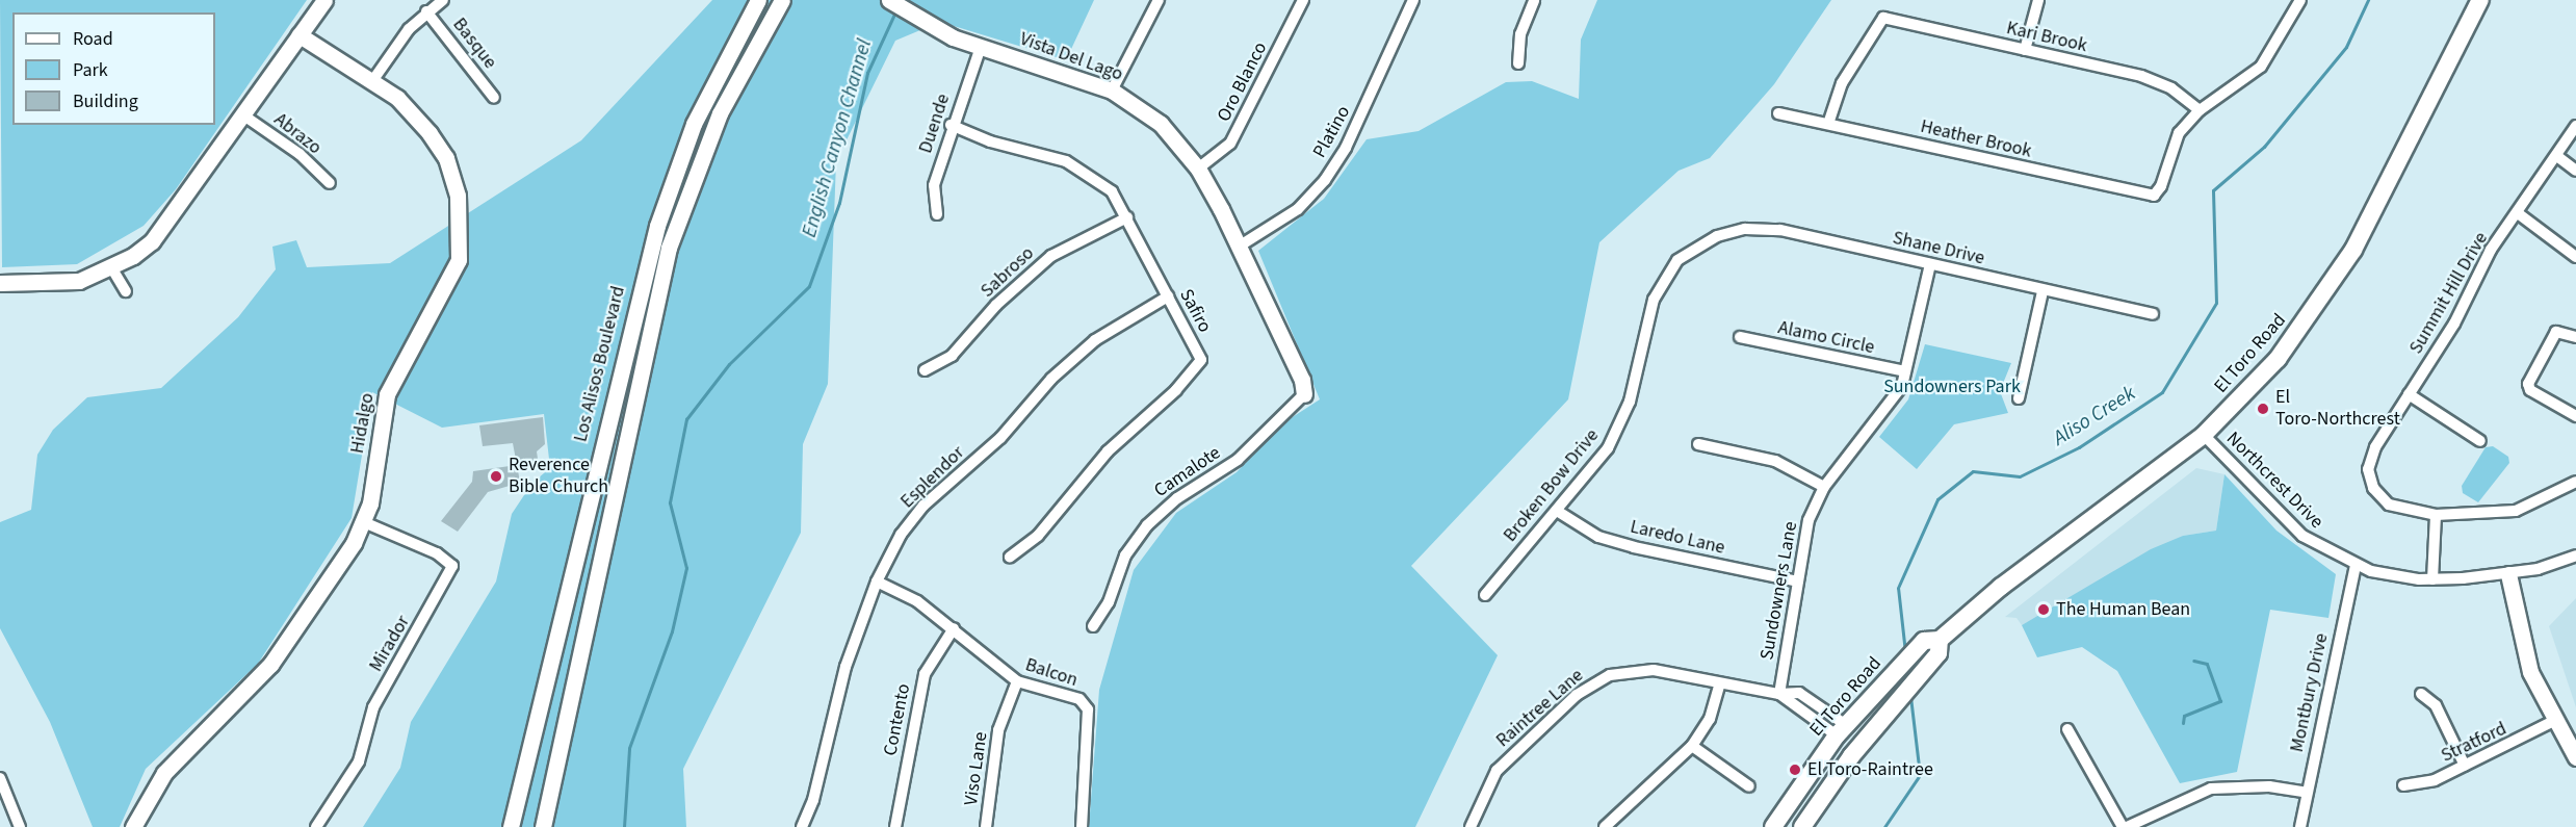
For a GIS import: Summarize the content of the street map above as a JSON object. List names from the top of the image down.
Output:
{
  "streets": {
    "main road": ["El Toro Road"],
    "street": [
      "Kari Brook",
      "Basque",
      "Vista Del Lago",
      "Oro Blanco",
      "Duende",
      "Platino",
      "Abrazo",
      "Heather Brook",
      "Shane Drive",
      "Sabroso",
      "Summit Hill Drive",
      "Safiro",
      "Alamo Circle",
      "Los Alisos Boulevard",
      "Hidalgo",
      "Camalote",
      "Esplendor",
      "Northcrest Drive",
      "Broken Bow Drive",
      "Laredo Lane",
      "Sundowners Lane",
      "Mirador",
      "Balcon",
      "Montbury Drive",
      "Raintree Lane",
      "Contento",
      "Stratford",
      "Viso Lane"
    ]
  },
  "crossings": [
    ["Kari Brook", "Heather Brook"],
    ["Vista Del Lago", "Oro Blanco"],
    ["Vista Del Lago", "Duende"],
    ["Vista Del Lago", "Platino"],
    ["Vista Del Lago", "Camalote"],
    ["Duende", "Safiro"],
    ["Shane Drive", "Broken Bow Drive"],
    ["Shane Drive", "Sundowners Lane"],
    ["Sabroso", "Safiro"],
    ["Safiro", "Esplendor"],
    ["Alamo Circle", "Sundowners Lane"],
    ["El Toro Road", "Northcrest Drive"],
    ["El Toro Road", "Raintree Lane"],
    ["Hidalgo", "Mirador"],
    ["Esplendor", "Balcon"],
    ["Northcrest Drive", "Montbury Drive"],
    ["Broken Bow Drive", "Laredo Lane"],
    ["Laredo Lane", "Sundowners Lane"],
    ["Sundowners Lane", "Raintree Lane"],
    ["Balcon", "Contento"],
    ["Balcon", "Viso Lane"]
  ],
  "water": ["English Canyon Channel", "Aliso Creek"],
  "parks": ["Sundowners Park"],
  "places": [
    "El Toro-Northcrest",
    "Reverence Bible Church",
    "The Human Bean",
    "El Toro-Raintree"
  ],
  "legend": ["Road", "Park", "Building"]
}
